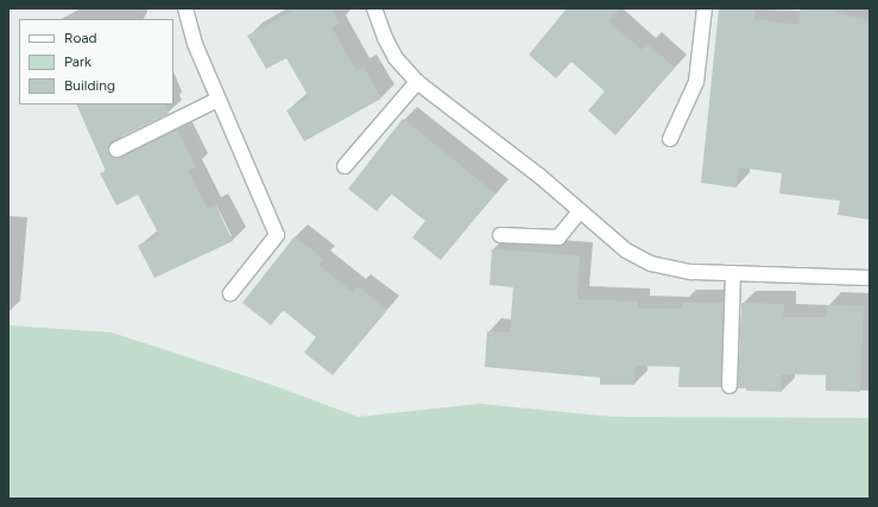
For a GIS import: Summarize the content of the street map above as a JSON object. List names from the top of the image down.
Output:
{
  "legend": ["Road", "Park", "Building"]
}
